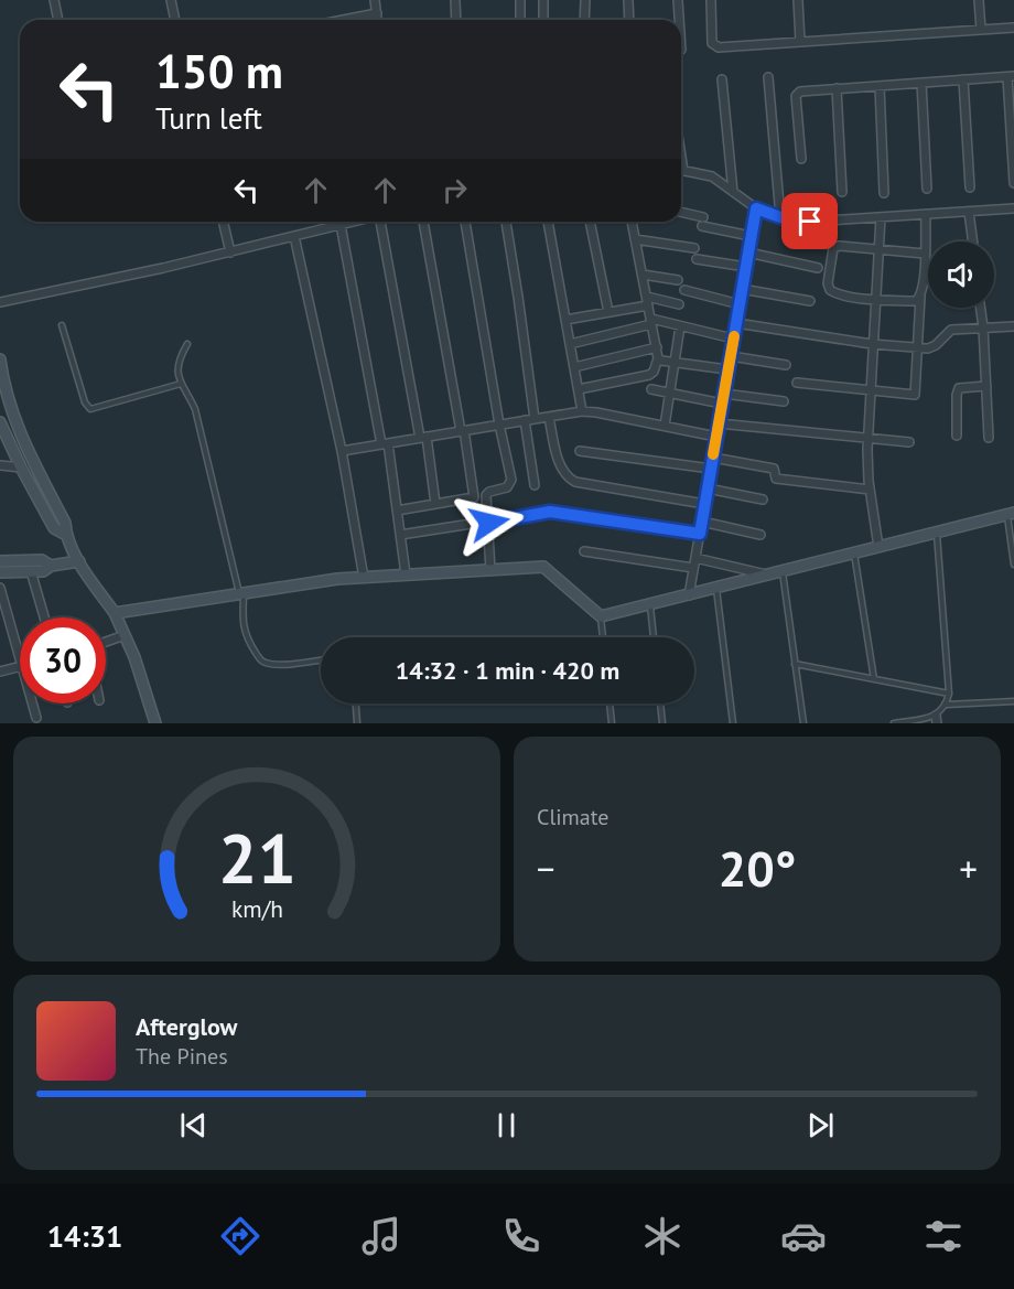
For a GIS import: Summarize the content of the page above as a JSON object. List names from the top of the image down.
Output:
{
  "page": {
    "turn": ["150 m", "Turn left"],
    "limit": "30",
    "trip": "14:32 · 1 min · 420 m",
    "tile": "Climate",
    "heat": ["−", "20°", "+"],
    "song": ["Afterglow", "The Pines"],
    "tabs": "14:31",
    "gauge": ["21", "km/h"]
  }
}
